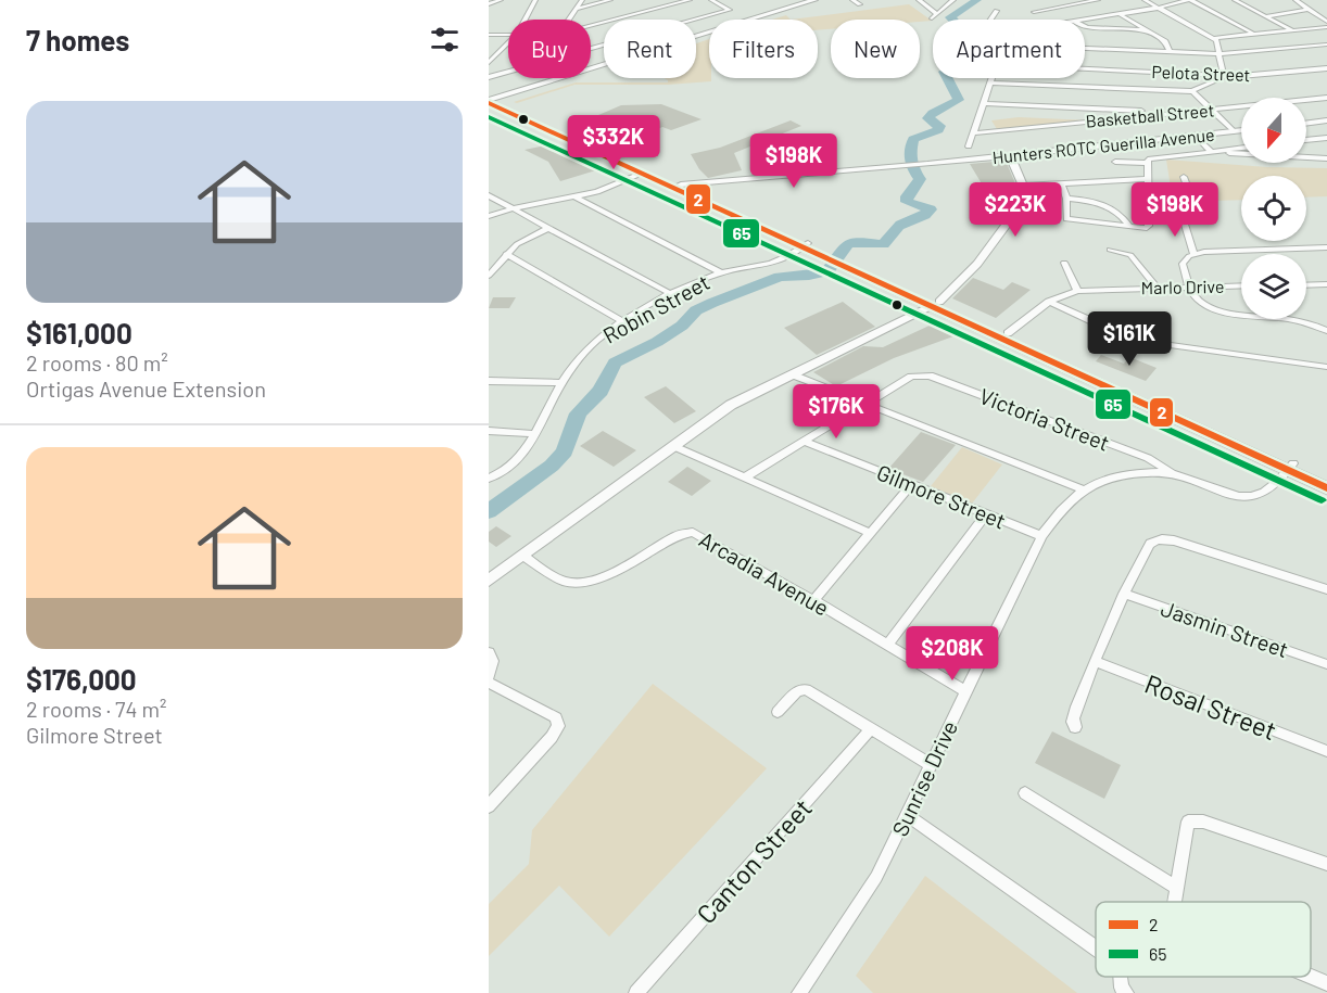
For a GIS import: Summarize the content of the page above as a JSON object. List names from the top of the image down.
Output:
{
  "streets": {
    "street": [
      "Pelota Street",
      "Basketball Street",
      "Hunters ROTC Guerilla Avenue",
      "Marlo Drive",
      "Robin Street",
      "Victoria Street",
      "Gilmore Street",
      "Arcadia Avenue",
      "Jasmin Street",
      "Rosal Street",
      "Sunrise Drive",
      "Canton Street"
    ]
  },
  "crossings": [
    ["Victoria Street", "Sunrise Drive"],
    ["Gilmore Street", "Sunrise Drive"],
    ["Arcadia Avenue", "Sunrise Drive"]
  ],
  "lines": ["transit line 2", "transit line 65"],
  "legend": ["2", "65"],
  "north": "bottom",
  "page": {
    "heading": "7 homes",
    "chip": [
      "Buy",
      "Rent",
      "Filters",
      "New",
      "Apartment"
    ],
    "list": [
      {
        "name": "$161,000",
        "note": "2 rooms · 80 m² · Ortigas Avenue Extension"
      },
      {
        "name": "$176,000",
        "note": "2 rooms · 74 m² · Gilmore Street"
      }
    ],
    "price": [
      "$332K",
      "$198K",
      "$223K",
      "$198K",
      "$161K",
      "$176K",
      "$208K"
    ]
  }
}
